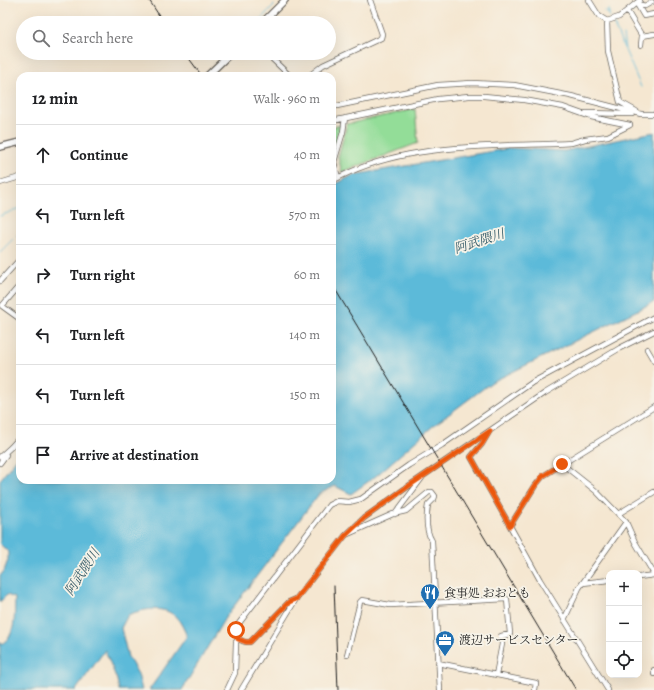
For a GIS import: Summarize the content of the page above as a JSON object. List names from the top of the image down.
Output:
{
  "water": ["阿武隈川"],
  "places": {
    "restaurant": ["食事処 おおとも"],
    "office": ["渡辺サービスセンター"]
  },
  "page": {
    "search": "Search here",
    "heading": ["12 min", "Walk · 960 m"],
    "list": [
      ["Continue", "40 m"],
      ["Turn left", "570 m"],
      ["Turn right", "60 m"],
      ["Turn left", "140 m"],
      ["Turn left", "150 m"],
      "Arrive at destination"
    ],
    "map_buttons": ["+", "−"]
  }
}
